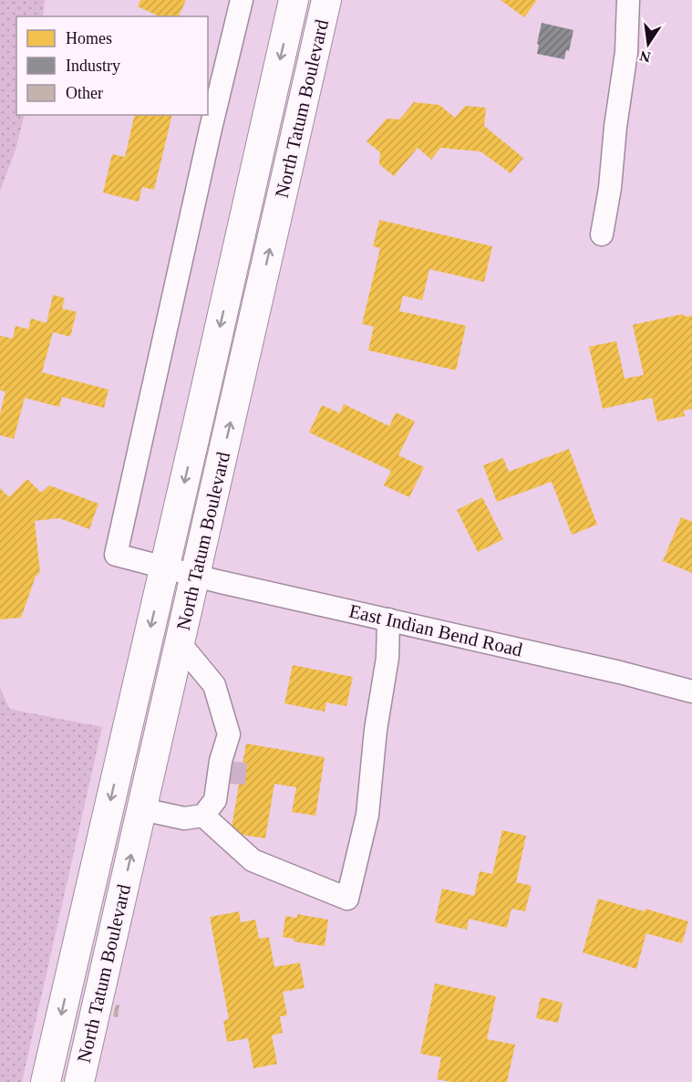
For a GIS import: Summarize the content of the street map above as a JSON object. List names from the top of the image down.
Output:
{
  "streets": {
    "main road": ["North Tatum Boulevard"],
    "street": ["East Indian Bend Road"]
  },
  "crossings": [
    ["North Tatum Boulevard", "East Indian Bend Road"]
  ],
  "legend": ["Homes", "Industry", "Other"],
  "north": "bottom"
}
